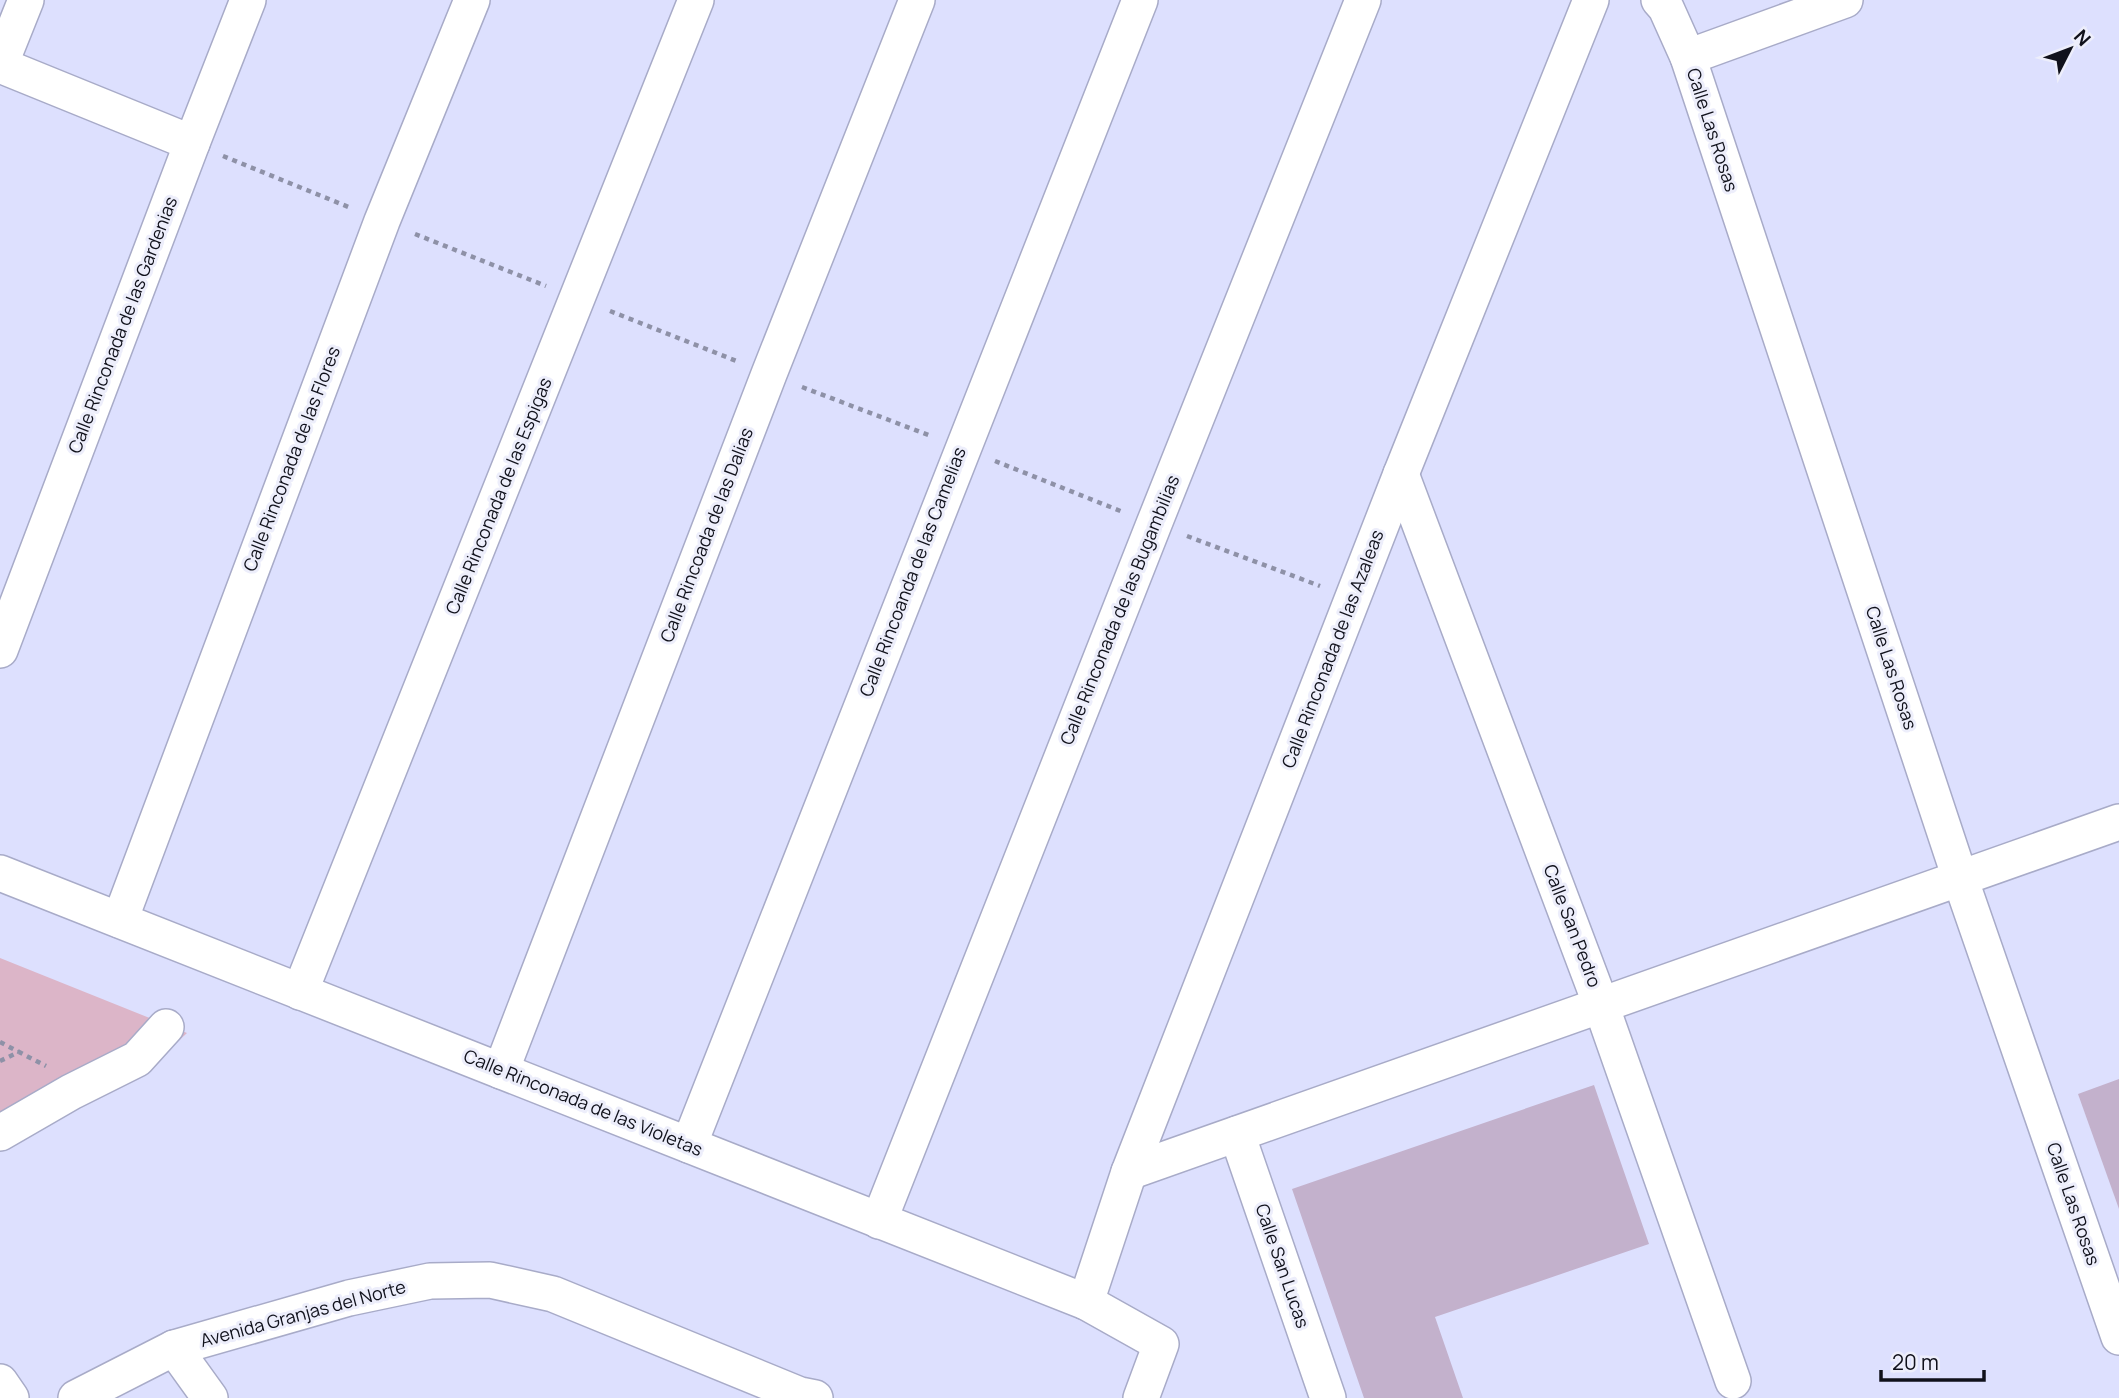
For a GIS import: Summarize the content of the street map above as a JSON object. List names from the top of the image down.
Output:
{
  "streets": {
    "street": [
      "Calle Las Rosas",
      "Calle Rinconada de las Gardenias",
      "Calle Rinconada de las Flores",
      "Calle Rinconada de las Espigas",
      "Calle Rincoada de las Dalias",
      "Calle Rincoanda de las Camelias",
      "Calle Rinconada de las Bugambilias",
      "Calle Rinconada de las Azaleas",
      "Calle San Pedro",
      "Calle Rinconada de las Violetas",
      "Calle San Lucas",
      "Avenida Granjas del Norte"
    ]
  },
  "crossings": [
    ["Calle Rinconada de las Flores", "Calle Rinconada de las Violetas"],
    ["Calle Rinconada de las Espigas", "Calle Rinconada de las Violetas"],
    ["Calle Rincoada de las Dalias", "Calle Rinconada de las Violetas"],
    ["Calle Rincoanda de las Camelias", "Calle Rinconada de las Violetas"],
    ["Calle Rinconada de las Bugambilias", "Calle Rinconada de las Violetas"],
    ["Calle Rinconada de las Azaleas", "Calle San Pedro"],
    ["Calle Rinconada de las Azaleas", "Calle Rinconada de las Violetas"]
  ],
  "scale_bar": "20 m",
  "north": "top right"
}
